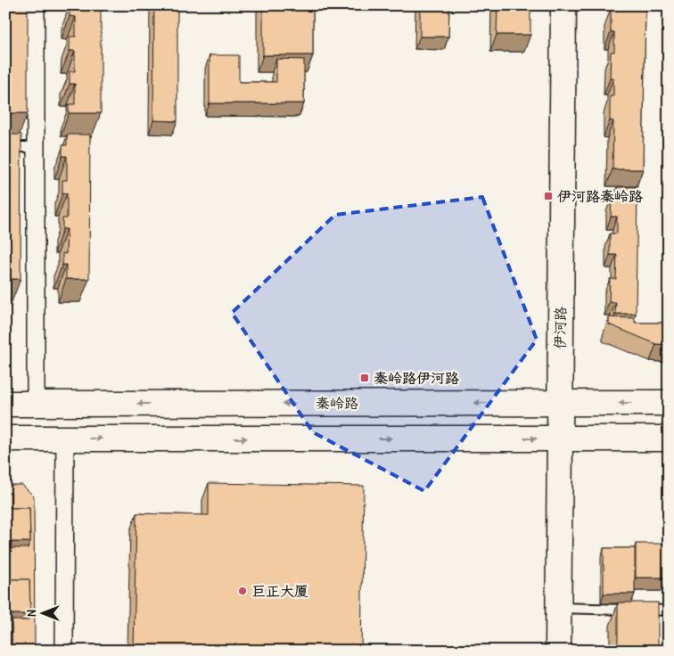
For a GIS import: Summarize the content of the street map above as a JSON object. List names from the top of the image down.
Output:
{
  "streets": {
    "main road": ["伊河路", "秦岭路"]
  },
  "crossings": [
    ["伊河路", "秦岭路"]
  ],
  "places": {
    "transit": ["伊河路秦岭路", "秦岭路伊河路"],
    "other": ["巨正大厦"]
  },
  "north": "left"
}
